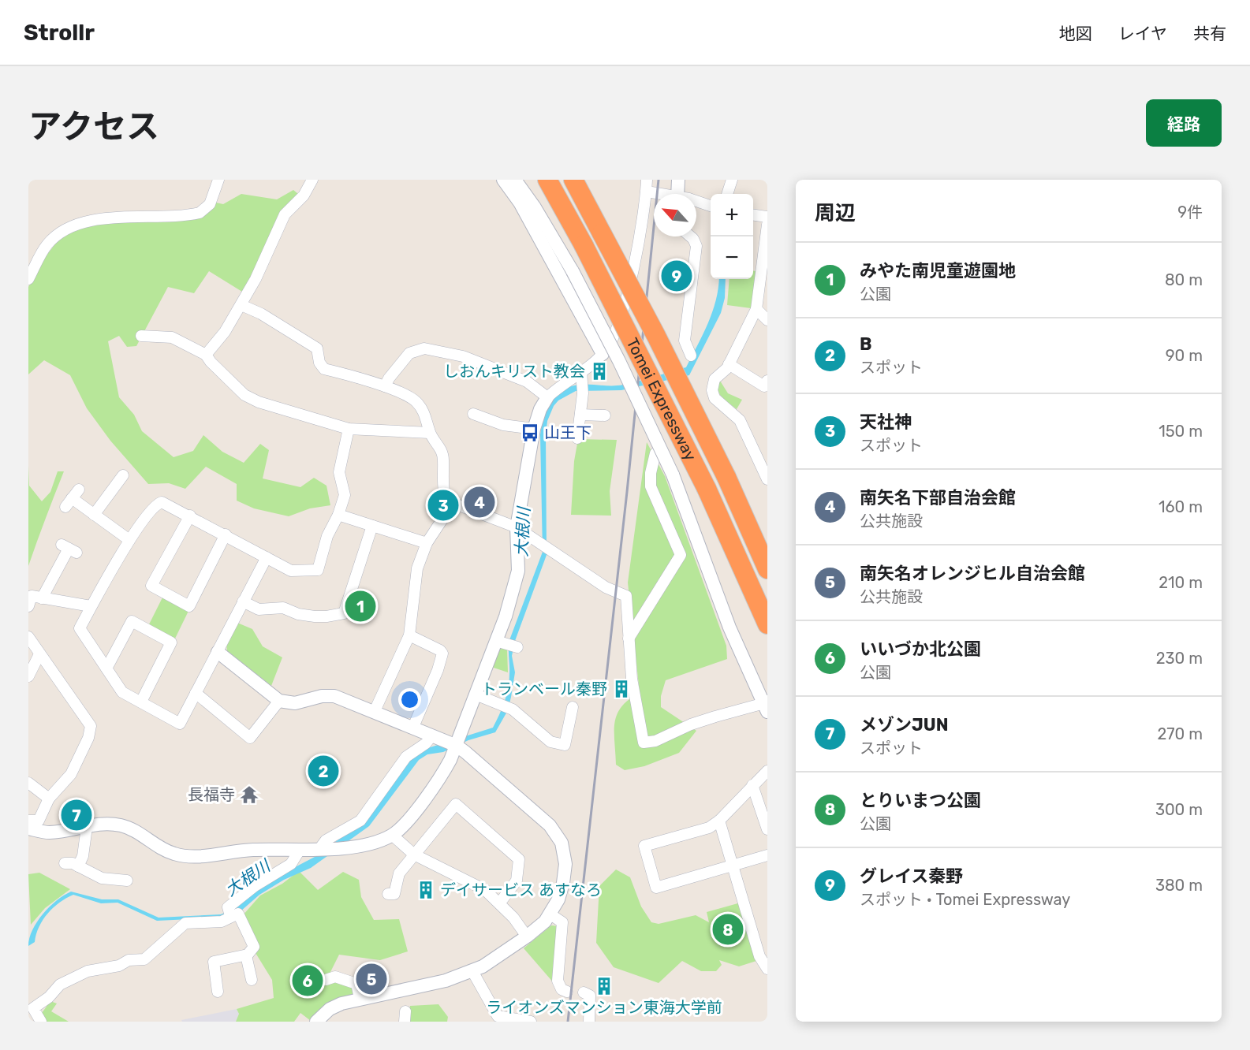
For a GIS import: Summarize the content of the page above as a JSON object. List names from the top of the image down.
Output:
{
  "streets": {
    "highway": ["Tomei Expressway"]
  },
  "water": ["大根川"],
  "places": {
    "building": [
      "しおんキリスト教会",
      "トランベール秦野",
      "デイサービス あすなろ",
      "ライオンズマンション東海大学前"
    ],
    "bus stop": ["山王下"],
    "temple": ["長福寺"]
  },
  "north": "top left",
  "page": {
    "header": "Strollr",
    "nav": ["地図", "レイヤ", "共有"],
    "title": "アクセス",
    "buttons": "経路",
    "heading": ["周辺", "9件"],
    "map_buttons": ["+", "−"],
    "list": [
      {
        "mark": "1",
        "name": "みやた南児童遊園地",
        "note": "公園",
        "value": "80 m"
      },
      {
        "mark": "2",
        "name": "B",
        "note": "スポット",
        "value": "90 m"
      },
      {
        "mark": "3",
        "name": "天社神",
        "note": "スポット",
        "value": "150 m"
      },
      {
        "mark": "4",
        "name": "南矢名下部自治会館",
        "note": "公共施設",
        "value": "160 m"
      },
      {
        "mark": "5",
        "name": "南矢名オレンジヒル自治会館",
        "note": "公共施設",
        "value": "210 m"
      },
      {
        "mark": "6",
        "name": "いいづか北公園",
        "note": "公園",
        "value": "230 m"
      },
      {
        "mark": "7",
        "name": "メゾンJUN",
        "note": "スポット",
        "value": "270 m"
      },
      {
        "mark": "8",
        "name": "とりいまつ公園",
        "note": "公園",
        "value": "300 m"
      },
      {
        "mark": "9",
        "name": "グレイス秦野",
        "note": "スポット · Tomei Expressway",
        "value": "380 m"
      }
    ],
    "pins": [
      "9",
      "4",
      "3",
      "1",
      "2",
      "7",
      "8",
      "5",
      "6"
    ]
  }
}
